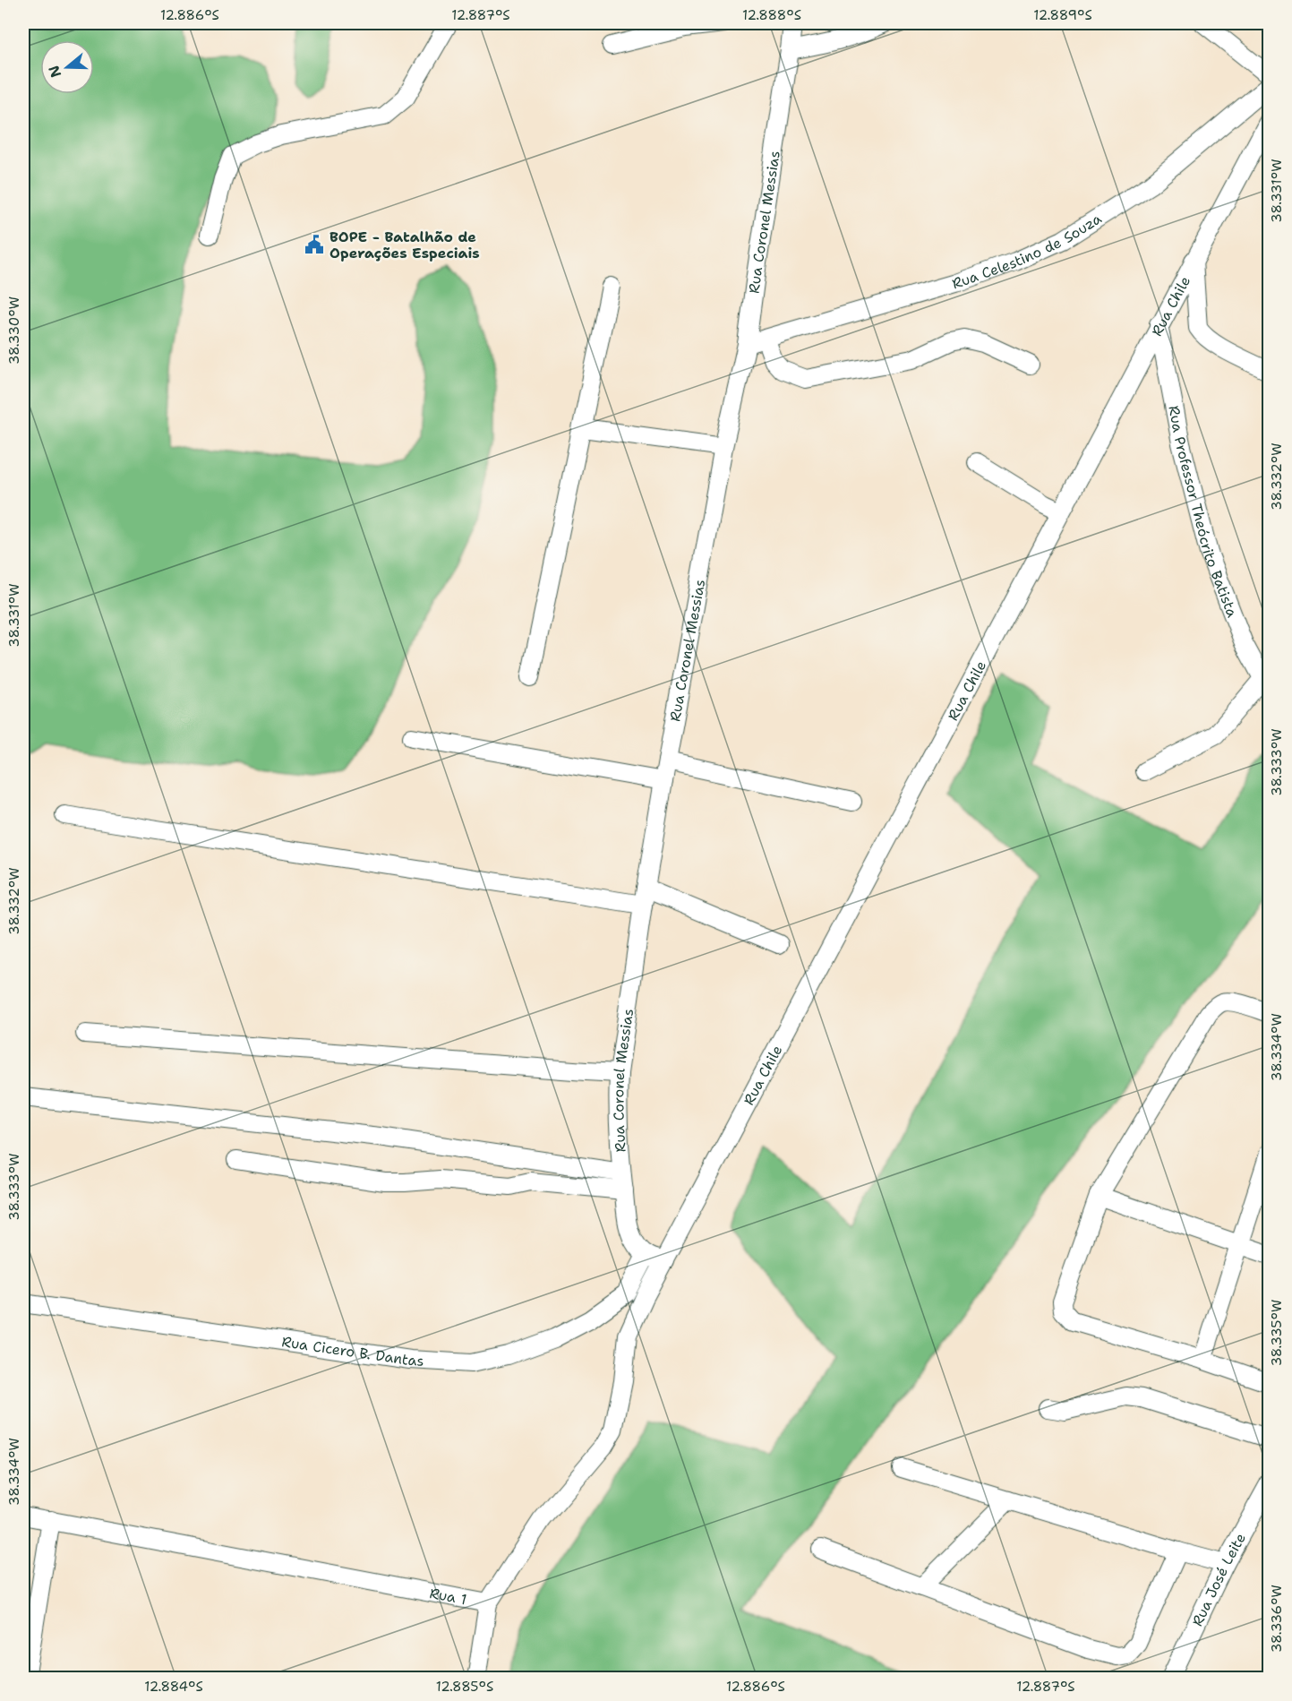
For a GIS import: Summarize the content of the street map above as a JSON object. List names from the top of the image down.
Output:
{
  "streets": {
    "street": [
      "Rua Coronel Messias",
      "Rua Celestino de Souza",
      "Rua Chile",
      "Rua Professor Theócrito Batista",
      "Rua Cicero B. Dantas",
      "Rua José Leite",
      "Rua 1"
    ]
  },
  "crossings": [
    ["Rua Coronel Messias", "Rua Celestino de Souza"],
    ["Rua Coronel Messias", "Rua Cicero B. Dantas"],
    ["Rua Chile", "Rua Professor Theócrito Batista"],
    ["Rua Chile", "Rua 1"]
  ],
  "places": {
    "public building": ["BOPE - Batalhão de Operações Especiais"]
  },
  "north": "left",
  "coordinates": [
    "12.886°S",
    "12.887°S",
    "12.888°S",
    "12.889°S",
    "38.331°W",
    "38.330°W",
    "38.332°W",
    "38.333°W",
    "38.334°W",
    "38.335°W",
    "38.336°W",
    "12.884°S",
    "12.885°S"
  ]
}
